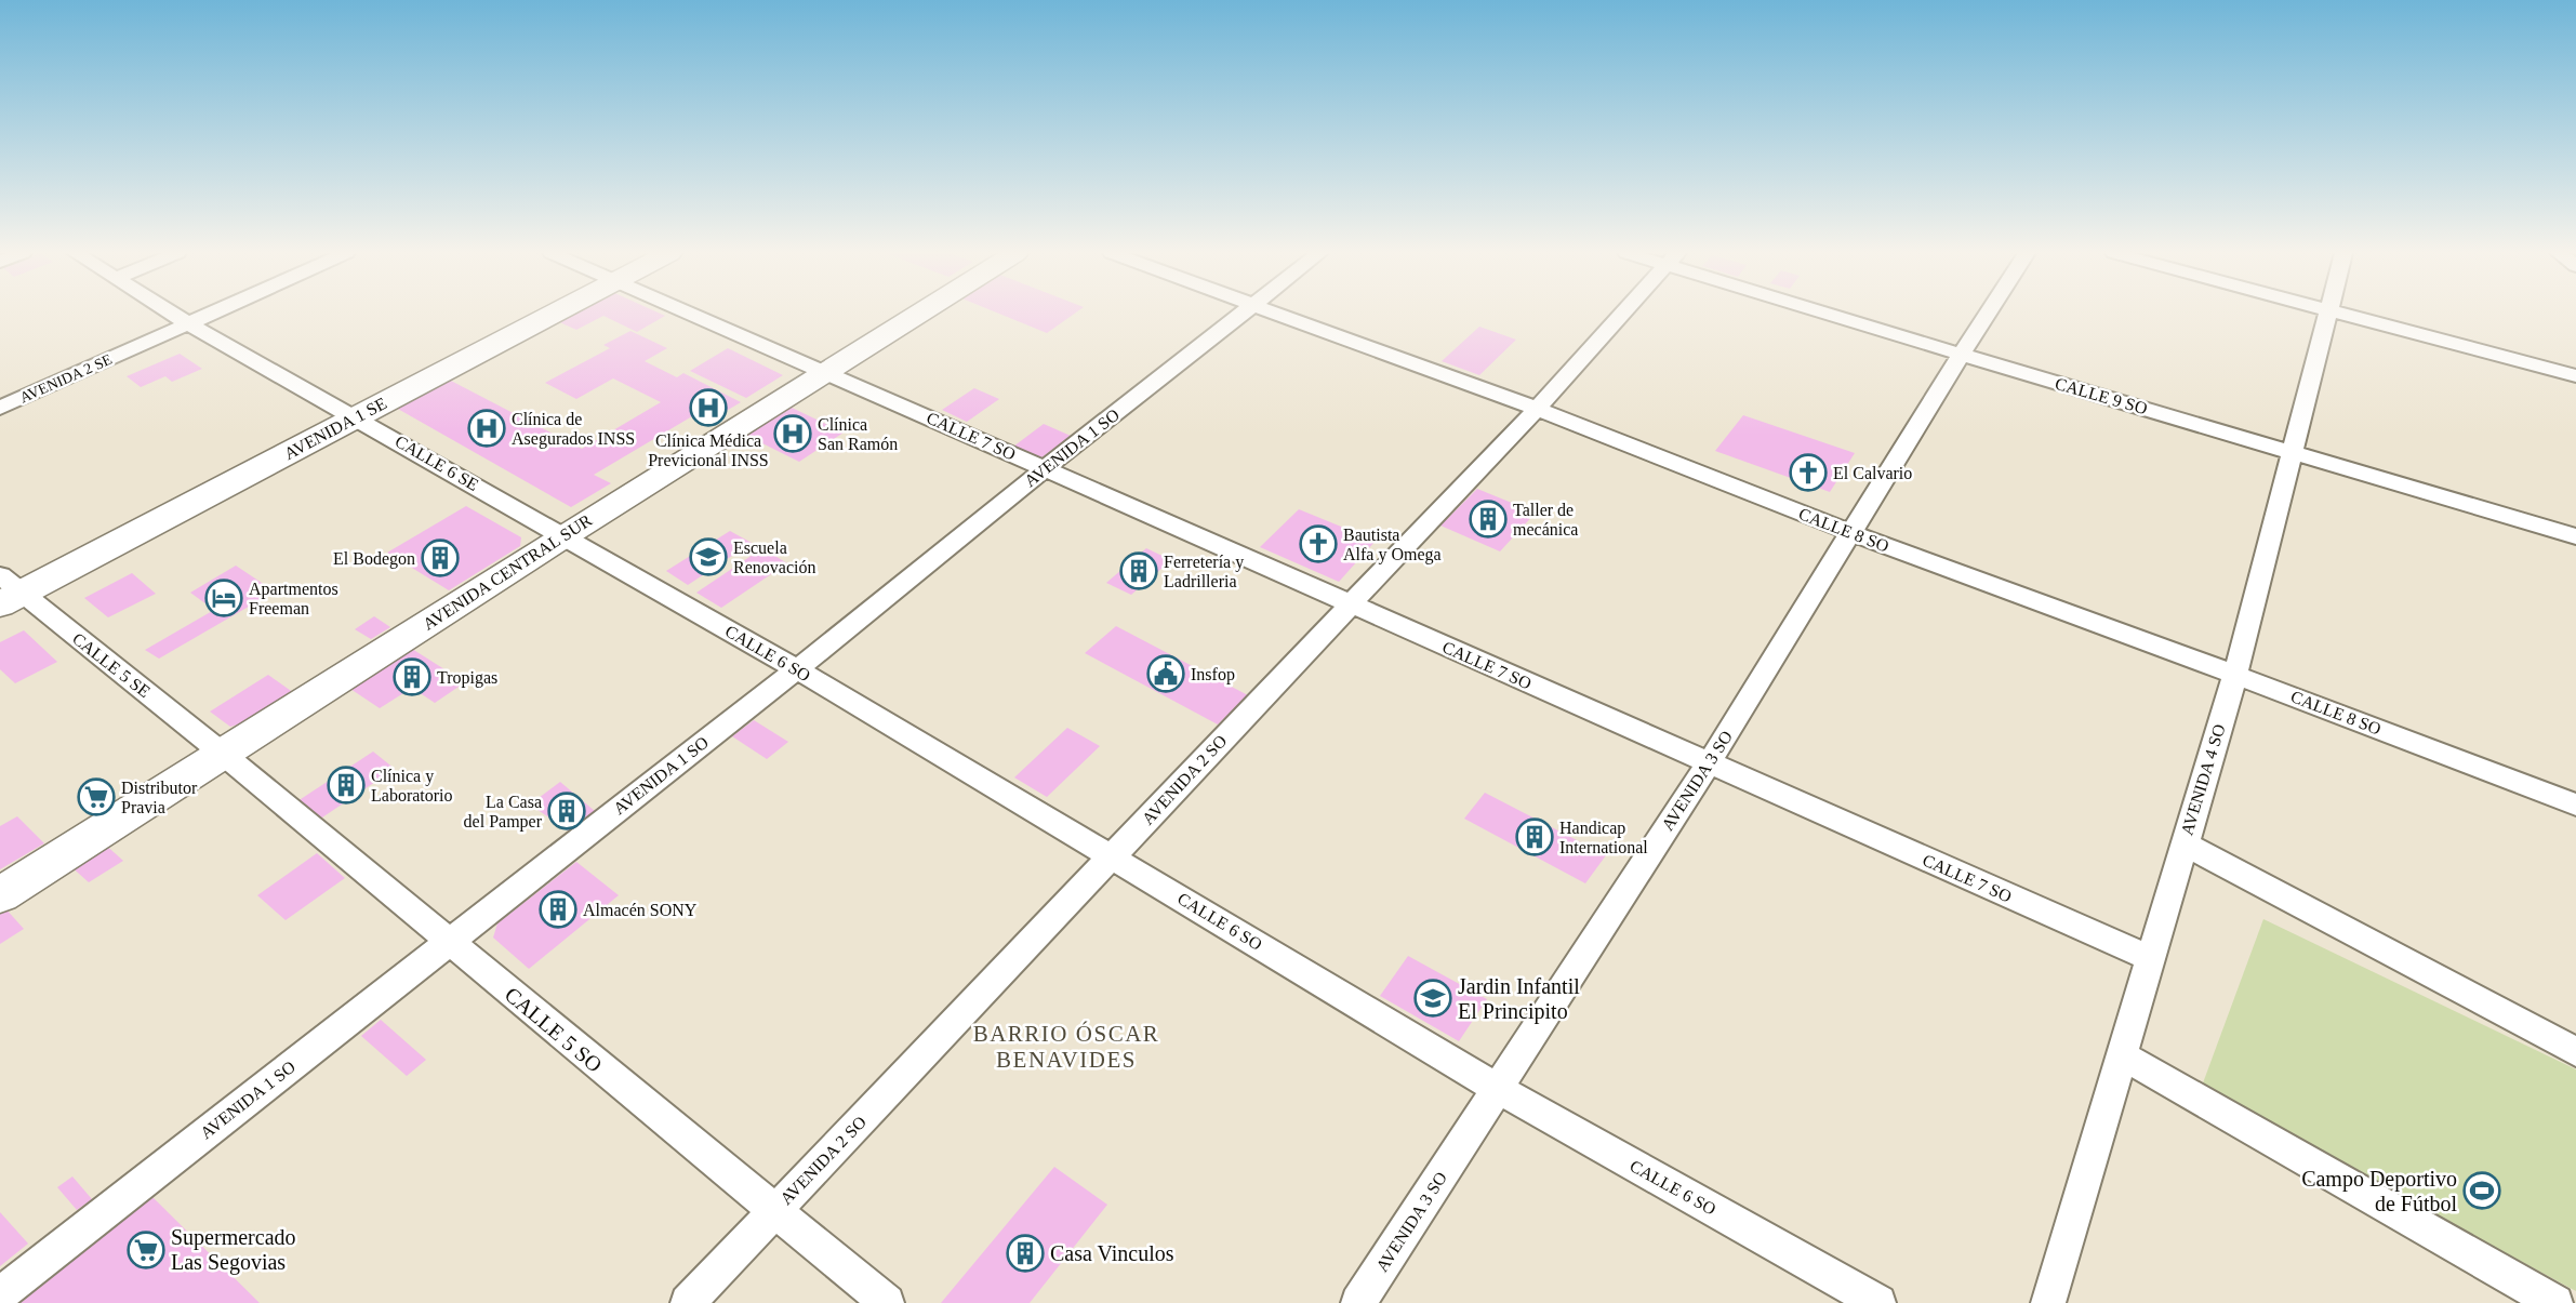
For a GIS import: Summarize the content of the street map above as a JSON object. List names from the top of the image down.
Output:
{
  "streets": {
    "street": [
      "AVENIDA 2 SE",
      "CALLE 9 SO",
      "AVENIDA 1 SE",
      "CALLE 7 SO",
      "AVENIDA 1 SO",
      "CALLE 6 SE",
      "CALLE 8 SO",
      "AVENIDA CENTRAL SUR",
      "CALLE 6 SO",
      "CALLE 5 SE",
      "AVENIDA 2 SO",
      "AVENIDA 4 SO",
      "AVENIDA 3 SO",
      "CALLE 5 SO"
    ]
  },
  "crossings": [
    ["AVENIDA 2 SE", "CALLE 6 SE"],
    ["CALLE 9 SO", "AVENIDA 4 SO"],
    ["CALLE 9 SO", "AVENIDA 3 SO"],
    ["AVENIDA 1 SE", "CALLE 6 SE"],
    ["AVENIDA 1 SE", "CALLE 5 SE"],
    ["CALLE 7 SO", "AVENIDA 1 SO"],
    ["CALLE 7 SO", "AVENIDA CENTRAL SUR"],
    ["CALLE 7 SO", "AVENIDA 2 SO"],
    ["CALLE 7 SO", "AVENIDA 4 SO"],
    ["CALLE 7 SO", "AVENIDA 3 SO"],
    ["AVENIDA 1 SO", "CALLE 6 SO"],
    ["AVENIDA 1 SO", "CALLE 5 SO"],
    ["CALLE 6 SE", "AVENIDA CENTRAL SUR"],
    ["CALLE 6 SE", "CALLE 6 SO"],
    ["CALLE 8 SO", "AVENIDA 2 SO"],
    ["CALLE 8 SO", "AVENIDA 4 SO"],
    ["CALLE 8 SO", "AVENIDA 3 SO"],
    ["AVENIDA CENTRAL SUR", "CALLE 6 SO"],
    ["AVENIDA CENTRAL SUR", "CALLE 5 SE"],
    ["AVENIDA CENTRAL SUR", "CALLE 5 SO"],
    ["CALLE 6 SO", "AVENIDA 2 SO"],
    ["CALLE 6 SO", "AVENIDA 3 SO"],
    ["CALLE 5 SE", "CALLE 5 SO"],
    ["AVENIDA 2 SO", "CALLE 5 SO"]
  ],
  "districts": ["BARRIO ÓSCAR BENAVIDES"],
  "places": {
    "hospital": ["Clínica Médica Previcional INSS", "Clínica de Asegurados INSS", "Clínica San Ramón"],
    "church": ["El Calvario", "Bautista Alfa y Omega"],
    "building": [
      "Taller de mecánica",
      "El Bodegon",
      "Ferretería y Ladrilleria",
      "Tropigas",
      "Clínica y Laboratorio",
      "La Casa del Pamper",
      "Handicap International",
      "Almacén SONY",
      "Casa Vinculos"
    ],
    "school or university": ["Escuela Renovación", "Jardin Infantil El Principito"],
    "hotel": ["Apartmentos Freeman"],
    "public building": ["Insfop"],
    "supermarket": ["Distributor Pravia", "Supermercado Las Segovias"],
    "sports": ["Campo Deportivo de Fútbol"]
  }
}
